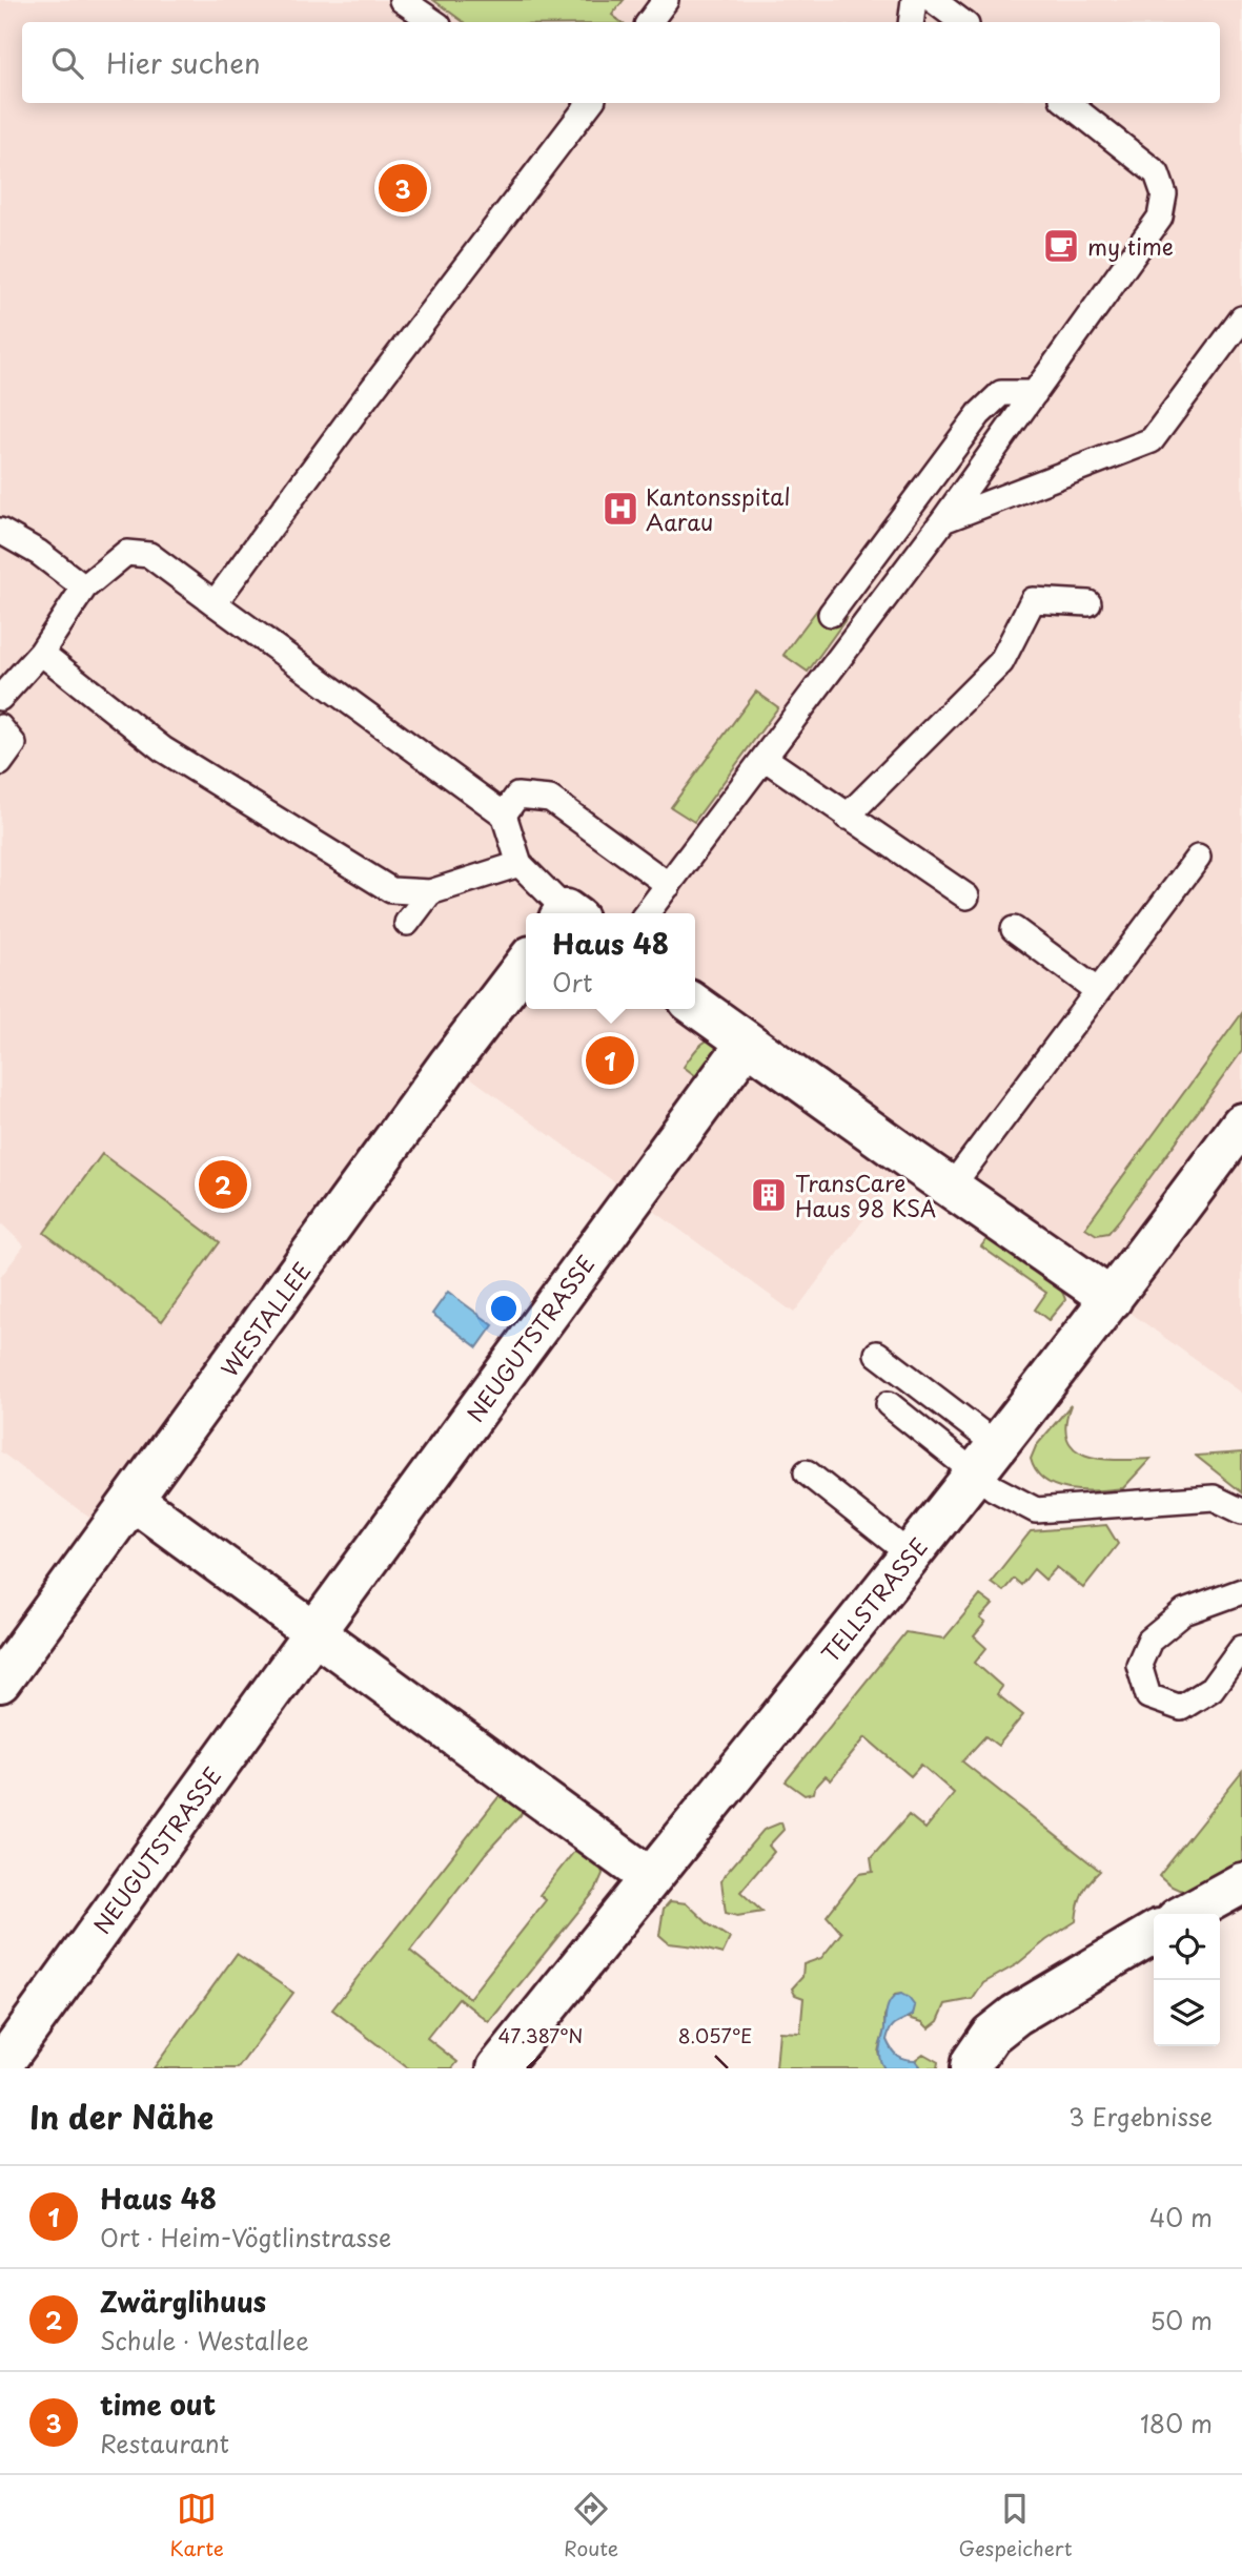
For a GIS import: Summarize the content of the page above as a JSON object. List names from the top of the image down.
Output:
{
  "streets": {
    "street": ["WESTALLEE", "NEUGUTSTRASSE", "TELLSTRASSE"]
  },
  "places": {
    "cafe": ["my time"],
    "hospital": ["Kantonsspital Aarau"],
    "building": ["TransCare Haus 98 KSA"]
  },
  "page": {
    "search": "Hier suchen",
    "pins": ["3", "1", "2"],
    "popup": ["Haus 48", "Ort"],
    "heading": ["In der Nähe", "3 Ergebnisse"],
    "list": [
      {
        "mark": "1",
        "name": "Haus 48",
        "note": "Ort · Heim-Vögtlinstrasse",
        "value": "40 m"
      },
      {
        "mark": "2",
        "name": "Zwärglihuus",
        "note": "Schule · Westallee",
        "value": "50 m"
      },
      {
        "mark": "3",
        "name": "time out",
        "note": "Restaurant",
        "value": "180 m"
      }
    ],
    "nav": ["Karte", "Route", "Gespeichert"]
  },
  "coordinates": ["47.387°N", "8.057°E"]
}
